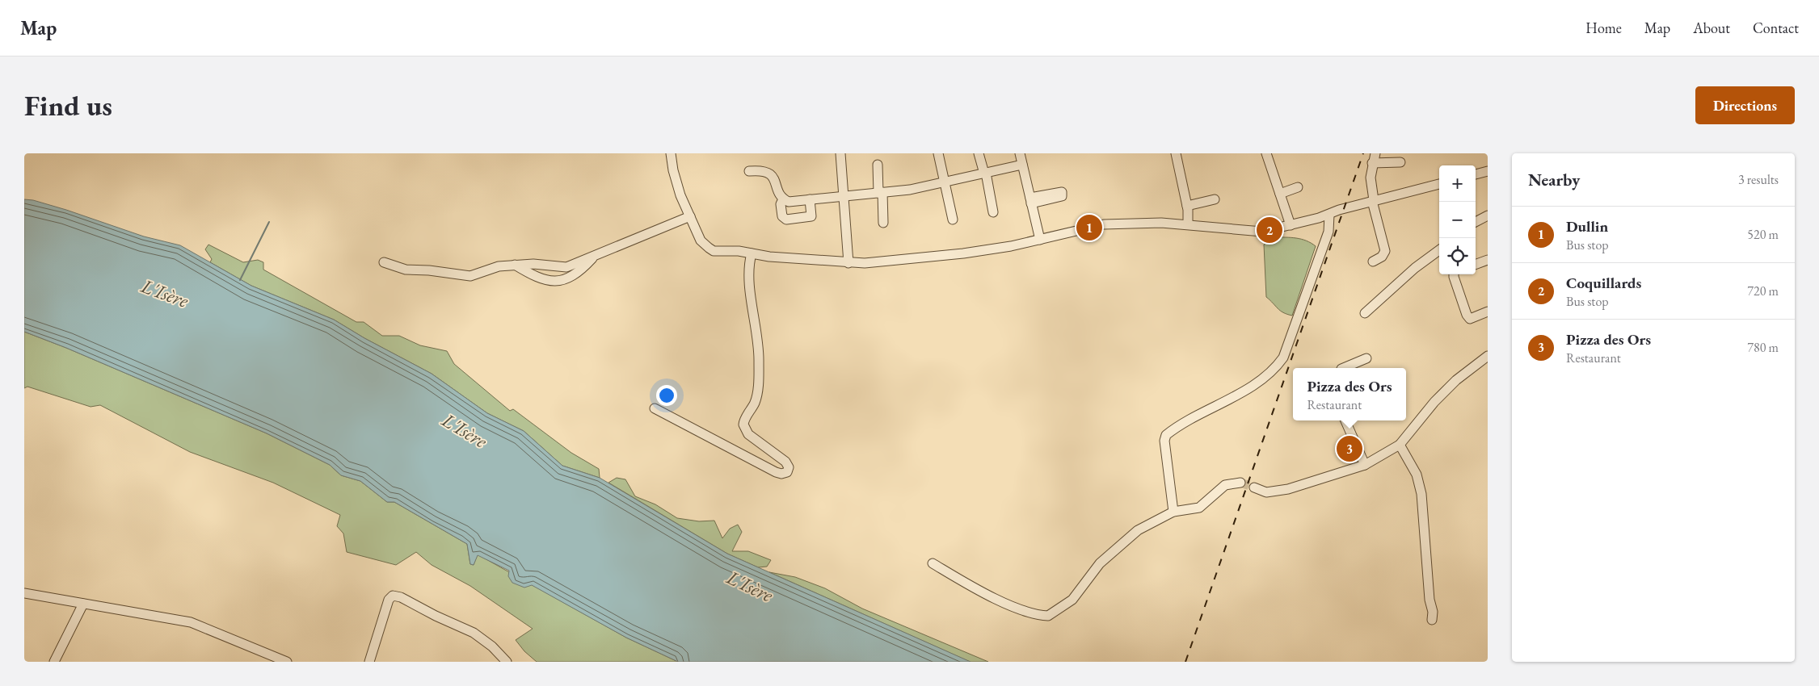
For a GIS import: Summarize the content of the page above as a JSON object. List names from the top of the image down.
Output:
{
  "water": ["L'Isère"],
  "page": {
    "header": "Map",
    "nav": [
      "Home",
      "Map",
      "About",
      "Contact"
    ],
    "buttons": "Directions",
    "title": "Find us",
    "heading": ["Nearby", "3 results"],
    "map_buttons": ["+", "−"],
    "list": [
      {
        "mark": "1",
        "name": "Dullin",
        "note": "Bus stop",
        "value": "520 m"
      },
      {
        "mark": "2",
        "name": "Coquillards",
        "note": "Bus stop",
        "value": "720 m"
      },
      {
        "mark": "3",
        "name": "Pizza des Ors",
        "note": "Restaurant",
        "value": "780 m"
      }
    ],
    "pins": ["1", "2", "3"],
    "popup": ["Pizza des Ors", "Restaurant"]
  }
}
